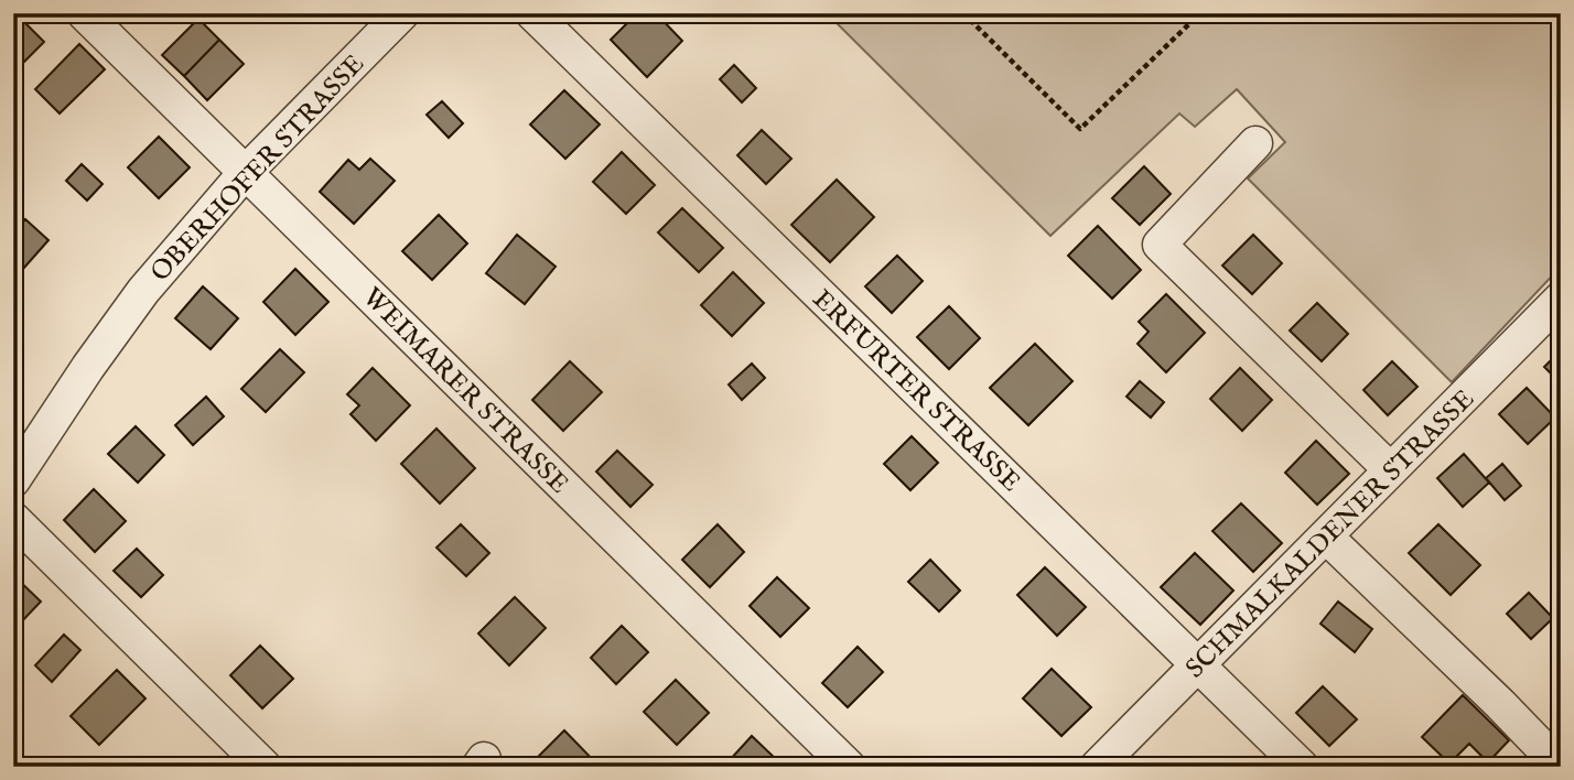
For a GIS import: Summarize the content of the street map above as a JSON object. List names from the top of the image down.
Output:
{
  "streets": {
    "street": [
      "OBERHOFER STRASSE",
      "WEIMARER STRASSE",
      "ERFURTER STRASSE",
      "SCHMALKALDENER STRASSE"
    ]
  },
  "crossings": [
    ["OBERHOFER STRASSE", "WEIMARER STRASSE"],
    ["ERFURTER STRASSE", "SCHMALKALDENER STRASSE"]
  ]
}
